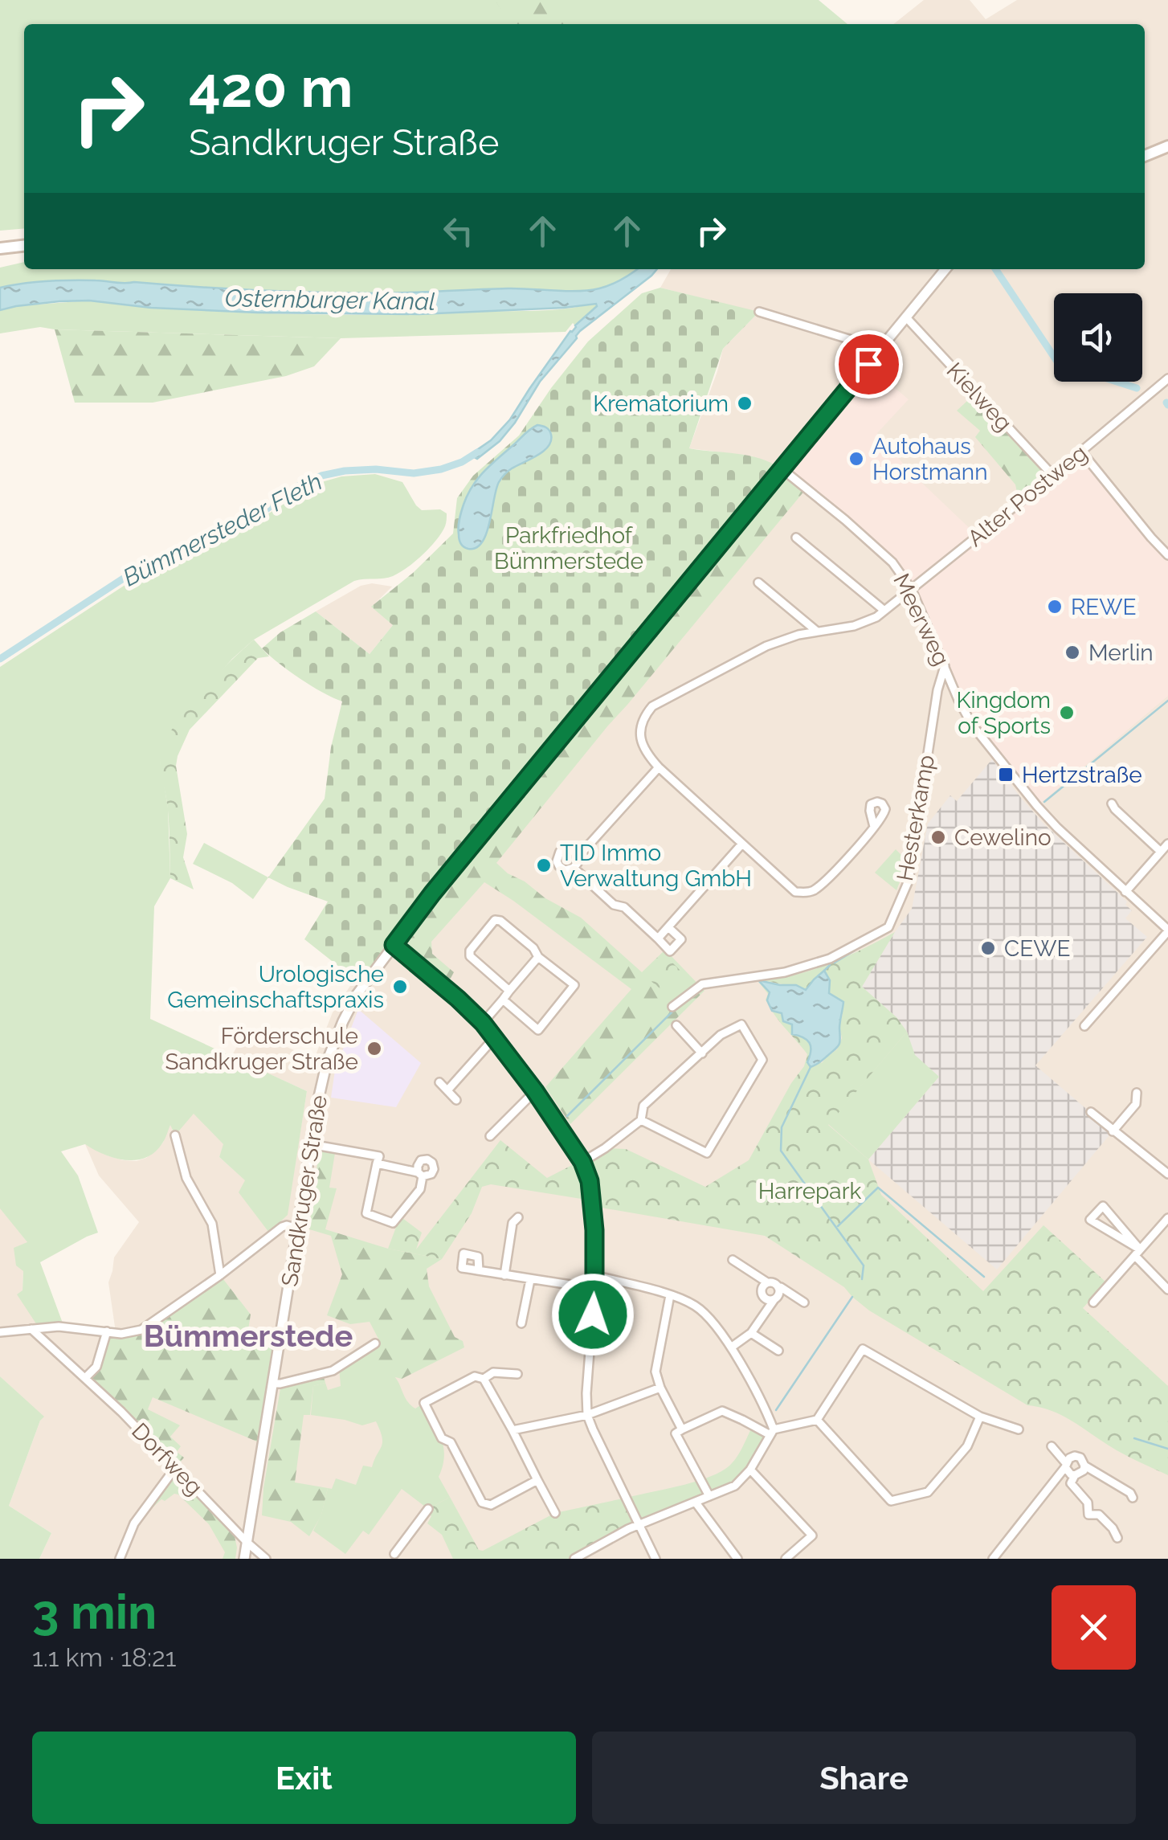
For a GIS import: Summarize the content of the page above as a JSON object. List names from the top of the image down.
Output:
{
  "streets": {
    "street": [
      "Kielweg",
      "Alter Postweg",
      "Meerweg",
      "Hesterkamp",
      "Sandkruger Straße",
      "Dorfweg"
    ]
  },
  "crossings": [
    ["Kielweg", "Alter Postweg"],
    ["Kielweg", "Sandkruger Straße"],
    ["Alter Postweg", "Meerweg"],
    ["Meerweg", "Hesterkamp"],
    ["Meerweg", "Sandkruger Straße"],
    ["Sandkruger Straße", "Dorfweg"]
  ],
  "districts": ["Bümmerstede"],
  "water": ["Osternburger Kanal", "Bümmersteder Fleth"],
  "parks": ["Parkfriedhof Bümmerstede", "Harrepark"],
  "places": {
    "other": [
      "Krematorium",
      "Autohaus Horstmann",
      "REWE",
      "Merlin",
      "Kingdom of Sports",
      "Cewelino",
      "TID Immo Verwaltung GmbH",
      "CEWE",
      "Urologische Gemeinschaftspraxis",
      "Förderschule Sandkruger Straße"
    ],
    "transit": ["Hertzstraße"]
  },
  "page": {
    "turn": ["420 m", "Sandkruger Straße"],
    "heading": ["3 min", "1.1 km · 18:21"],
    "buttons": ["Exit", "Share"]
  }
}
